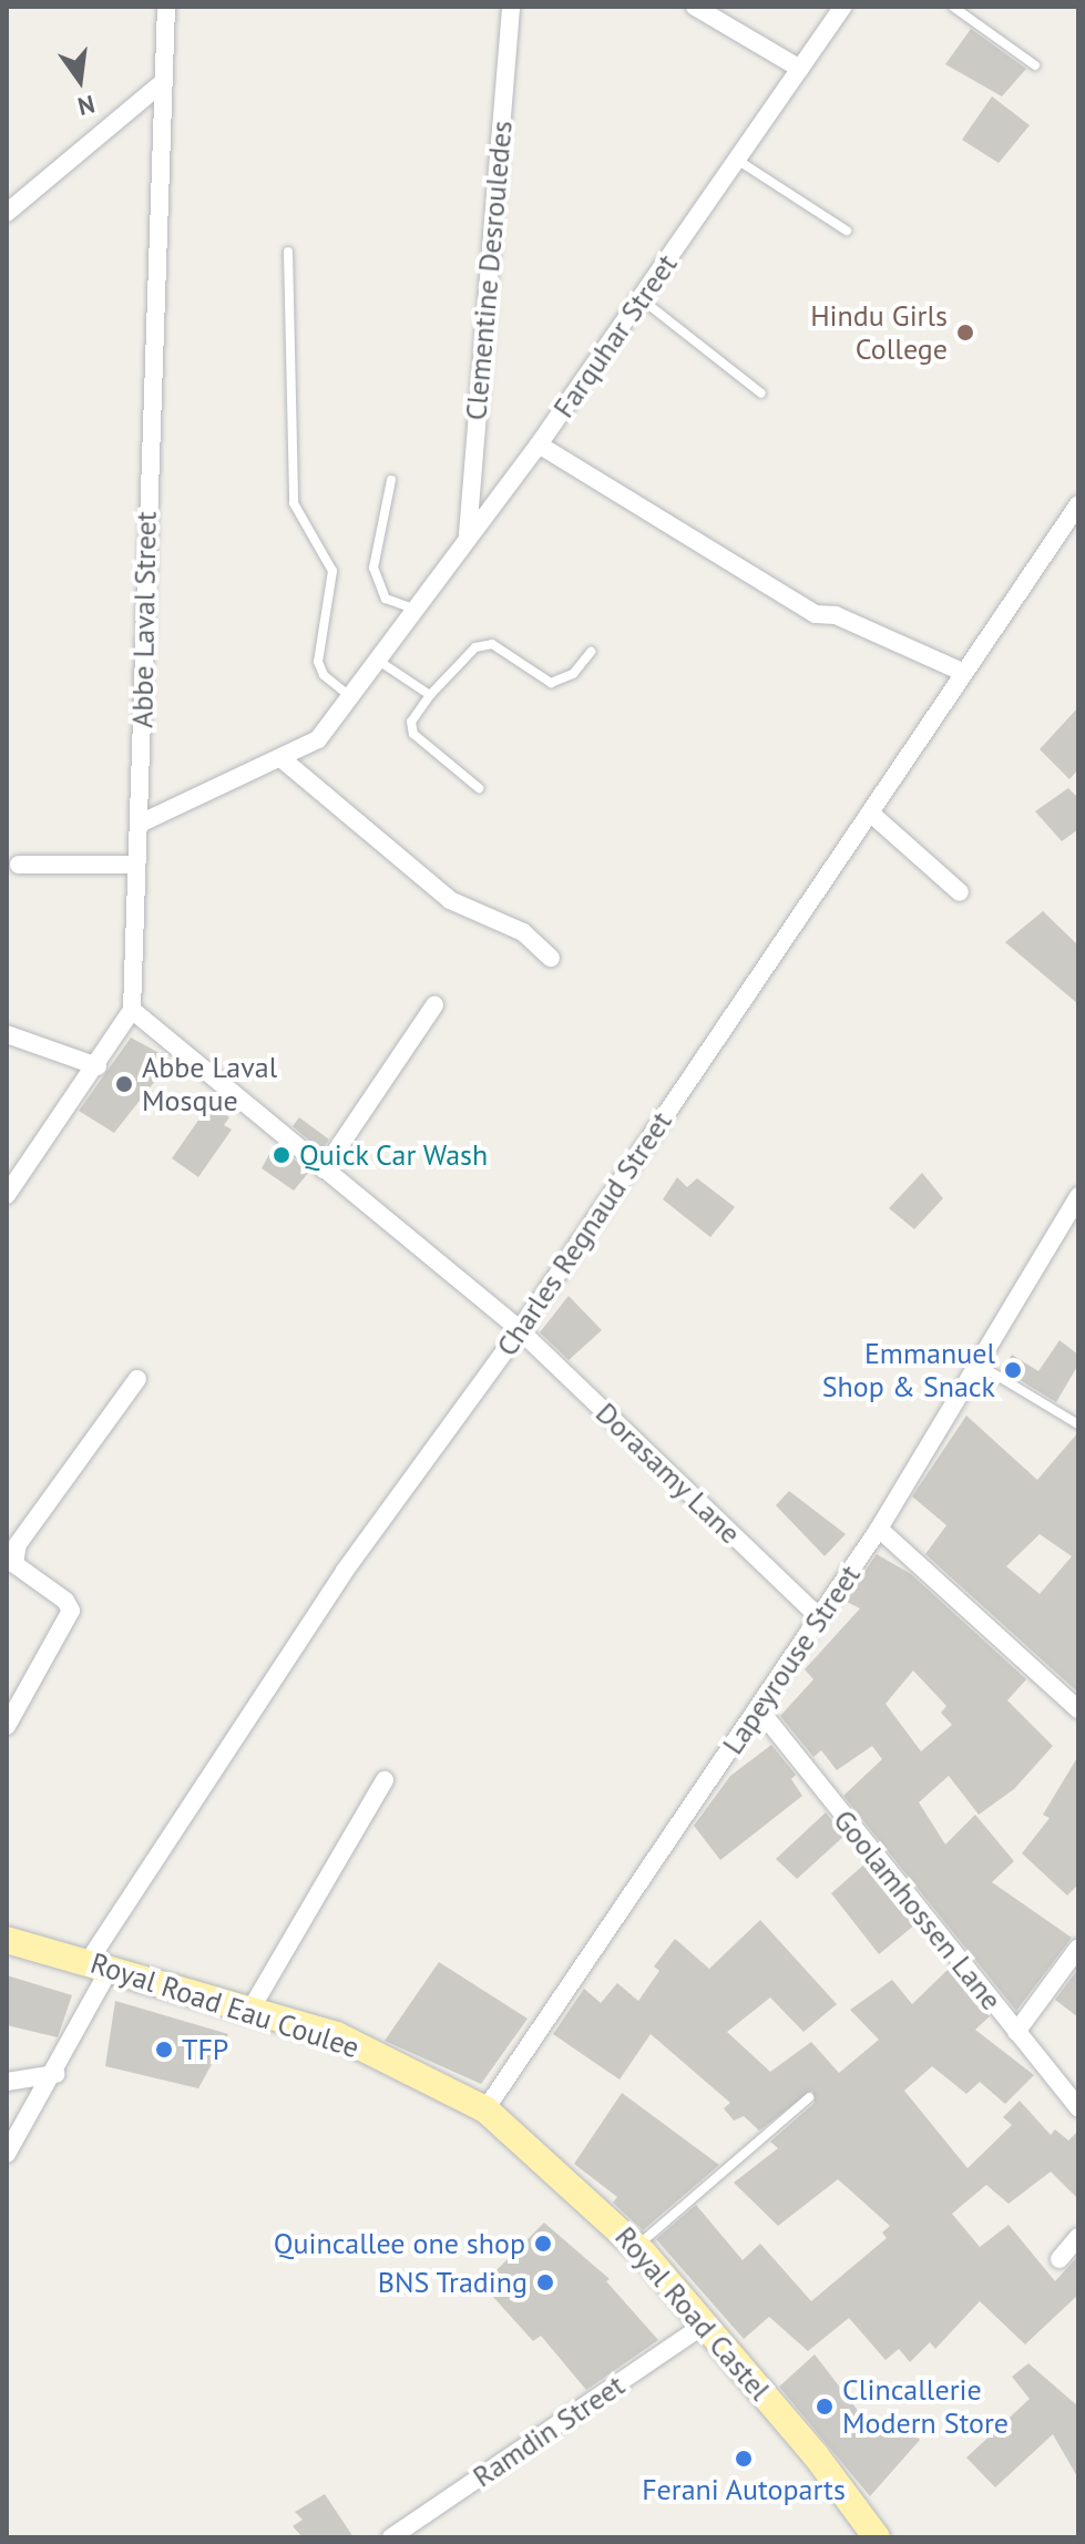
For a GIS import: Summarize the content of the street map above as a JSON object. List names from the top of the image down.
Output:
{
  "streets": {
    "main road": ["Royal Road Eau Coulee", "Royal Road Castel"],
    "street": [
      "Clementine Desrouledes",
      "Farquhar Street",
      "Abbe Laval Street",
      "Charles Regnaud Street",
      "Dorasamy Lane",
      "Lapeyrouse Street",
      "Goolamhossen Lane",
      "Ramdin Street"
    ]
  },
  "crossings": [
    ["Clementine Desrouledes", "Farquhar Street"],
    ["Farquhar Street", "Abbe Laval Street"],
    ["Abbe Laval Street", "Dorasamy Lane"],
    ["Charles Regnaud Street", "Dorasamy Lane"],
    ["Charles Regnaud Street", "Royal Road Eau Coulee"],
    ["Dorasamy Lane", "Lapeyrouse Street"],
    ["Lapeyrouse Street", "Goolamhossen Lane"],
    ["Lapeyrouse Street", "Royal Road Eau Coulee"],
    ["Lapeyrouse Street", "Royal Road Castel"],
    ["Royal Road Eau Coulee", "Royal Road Castel"],
    ["Royal Road Castel", "Ramdin Street"]
  ],
  "places": [
    "Hindu Girls College",
    "Abbe Laval Mosque",
    "Quick Car Wash",
    "Emmanuel Shop & Snack",
    "TFP",
    "Quincallee one shop",
    "BNS Trading",
    "Clincallerie Modern Store",
    "Ferani Autoparts"
  ],
  "north": "bottom"
}
